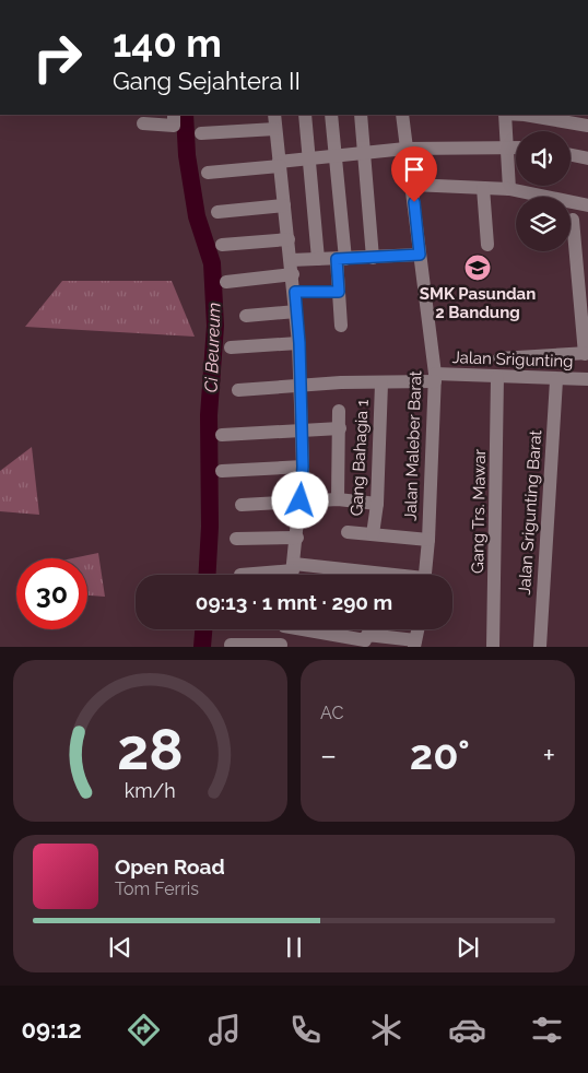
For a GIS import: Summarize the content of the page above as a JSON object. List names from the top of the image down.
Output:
{
  "streets": {
    "street": [
      "Jalan Srigunting",
      "Jalan Maleber Barat",
      "Gang Bahagia 1",
      "Gang Trs. Mawar",
      "Jalan Srigunting Barat"
    ]
  },
  "crossings": [
    ["Jalan Srigunting", "Jalan Maleber Barat"],
    ["Jalan Srigunting", "Gang Bahagia 1"],
    ["Jalan Srigunting", "Gang Trs. Mawar"],
    ["Jalan Srigunting", "Jalan Srigunting Barat"]
  ],
  "water": ["Ci Beureum"],
  "places": {
    "school or university": ["SMK Pasundan 2 Bandung"]
  },
  "page": {
    "turn": ["140 m", "Gang Sejahtera II"],
    "limit": "30",
    "trip": "09:13 · 1 mnt · 290 m",
    "tile": "AC",
    "heat": ["−", "20°", "+"],
    "song": ["Open Road", "Tom Ferris"],
    "tabs": "09:12",
    "gauge": ["28", "km/h"]
  }
}
